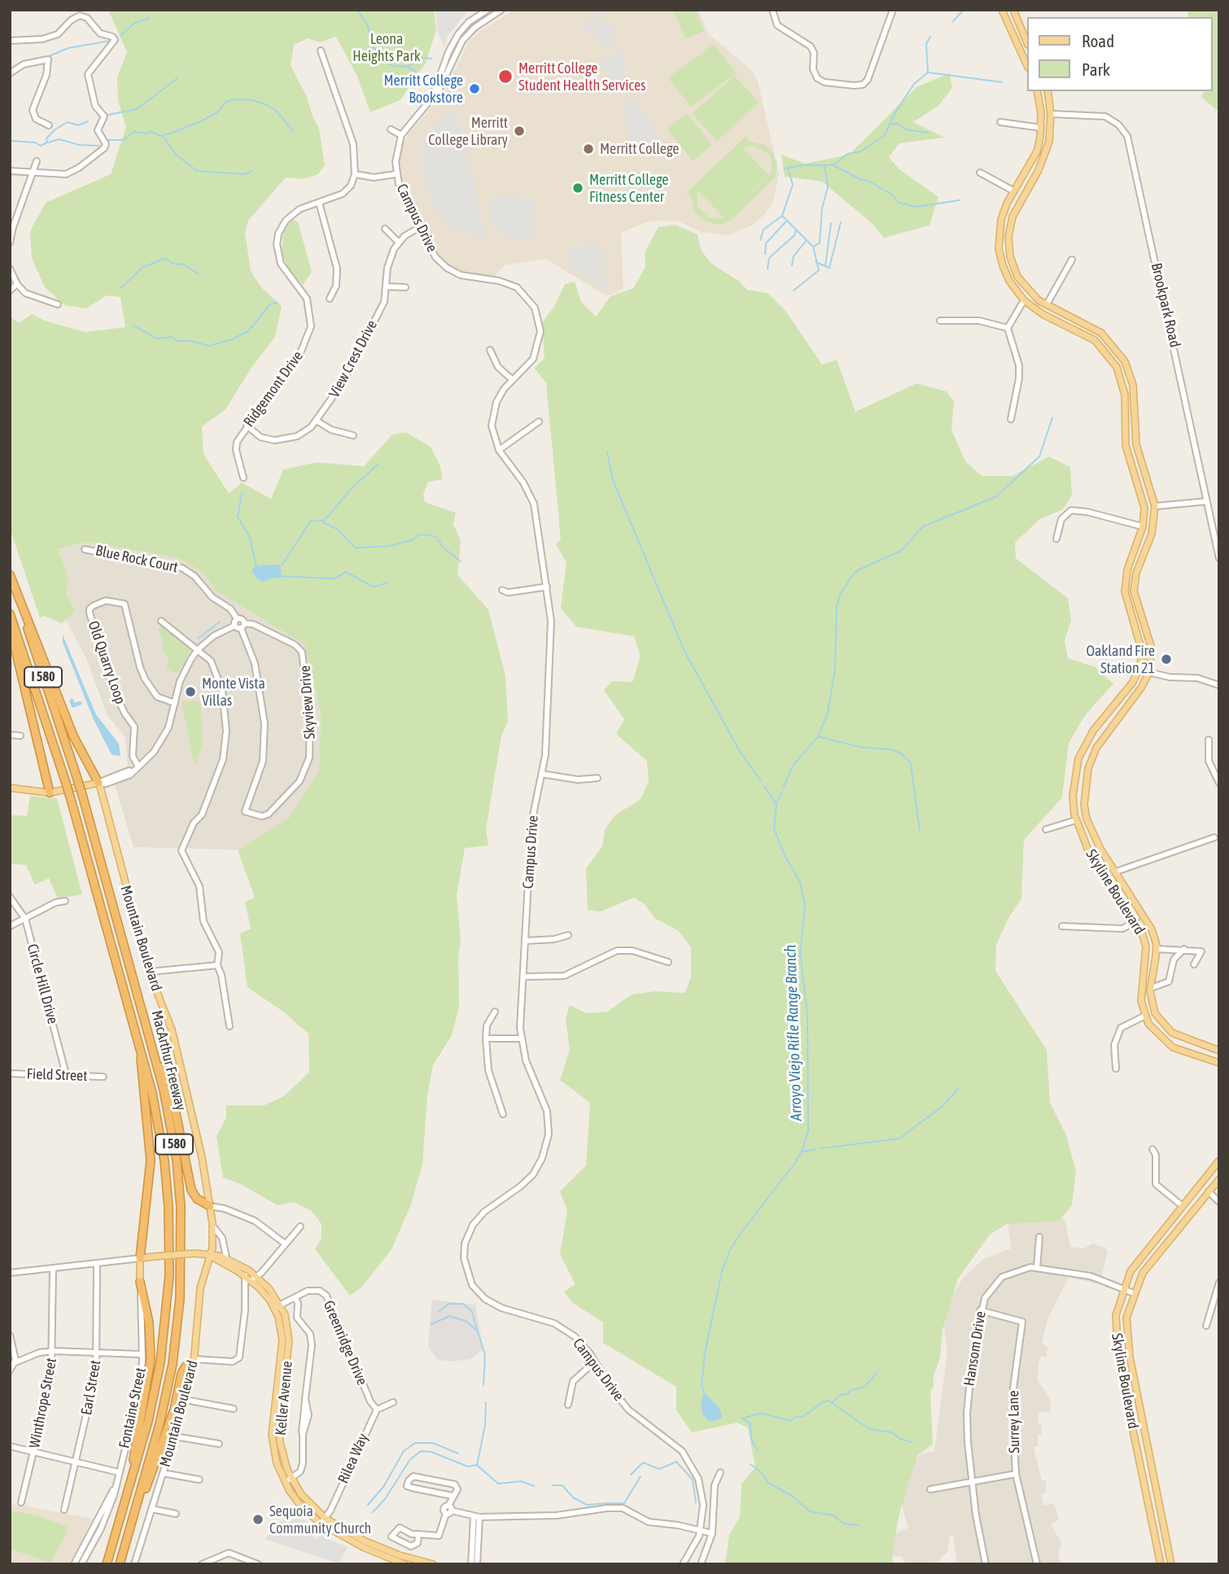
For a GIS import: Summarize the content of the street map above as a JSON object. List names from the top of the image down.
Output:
{
  "streets": {
    "highway": ["I 580", "MacArthur Freeway"],
    "main road": [
      "Skyline Boulevard",
      "Mountain Boulevard",
      "Keller Avenue",
      "Fontaine Street"
    ],
    "street": [
      "Campus Drive",
      "Brookpark Road",
      "View Crest Drive",
      "Ridgemont Drive",
      "Blue Rock Court",
      "Old Quarry Loop",
      "Skyview Drive",
      "Circle Hill Drive",
      "Field Street",
      "Greenridge Drive",
      "Hansom Drive",
      "Earl Street",
      "Winthrope Street",
      "Surrey Lane",
      "Rilea Way"
    ]
  },
  "crossings": [
    ["Brookpark Road", "Skyline Boulevard"],
    ["View Crest Drive", "Ridgemont Drive"],
    ["Blue Rock Court", "Skyview Drive"],
    ["Skyline Boulevard", "Hansom Drive"],
    ["Mountain Boulevard", "Keller Avenue"],
    ["Circle Hill Drive", "Field Street"],
    ["Greenridge Drive", "Keller Avenue"],
    ["Greenridge Drive", "Rilea Way"],
    ["Hansom Drive", "Surrey Lane"],
    ["Earl Street", "Keller Avenue"],
    ["Keller Avenue", "Winthrope Street"],
    ["Keller Avenue", "Fontaine Street"],
    ["Keller Avenue", "Rilea Way"]
  ],
  "water": ["Arroyo Viejo Rifle Range Branch"],
  "parks": ["Leona Heights Park"],
  "places": [
    "Merritt College Student Health Services",
    "Merritt College Bookstore",
    "Merritt College Library",
    "Merritt College",
    "Merritt College Fitness Center",
    "Oakland Fire Station 21",
    "Monte Vista Villas",
    "Sequoia Community Church"
  ],
  "legend": ["Road", "Park"]
}
